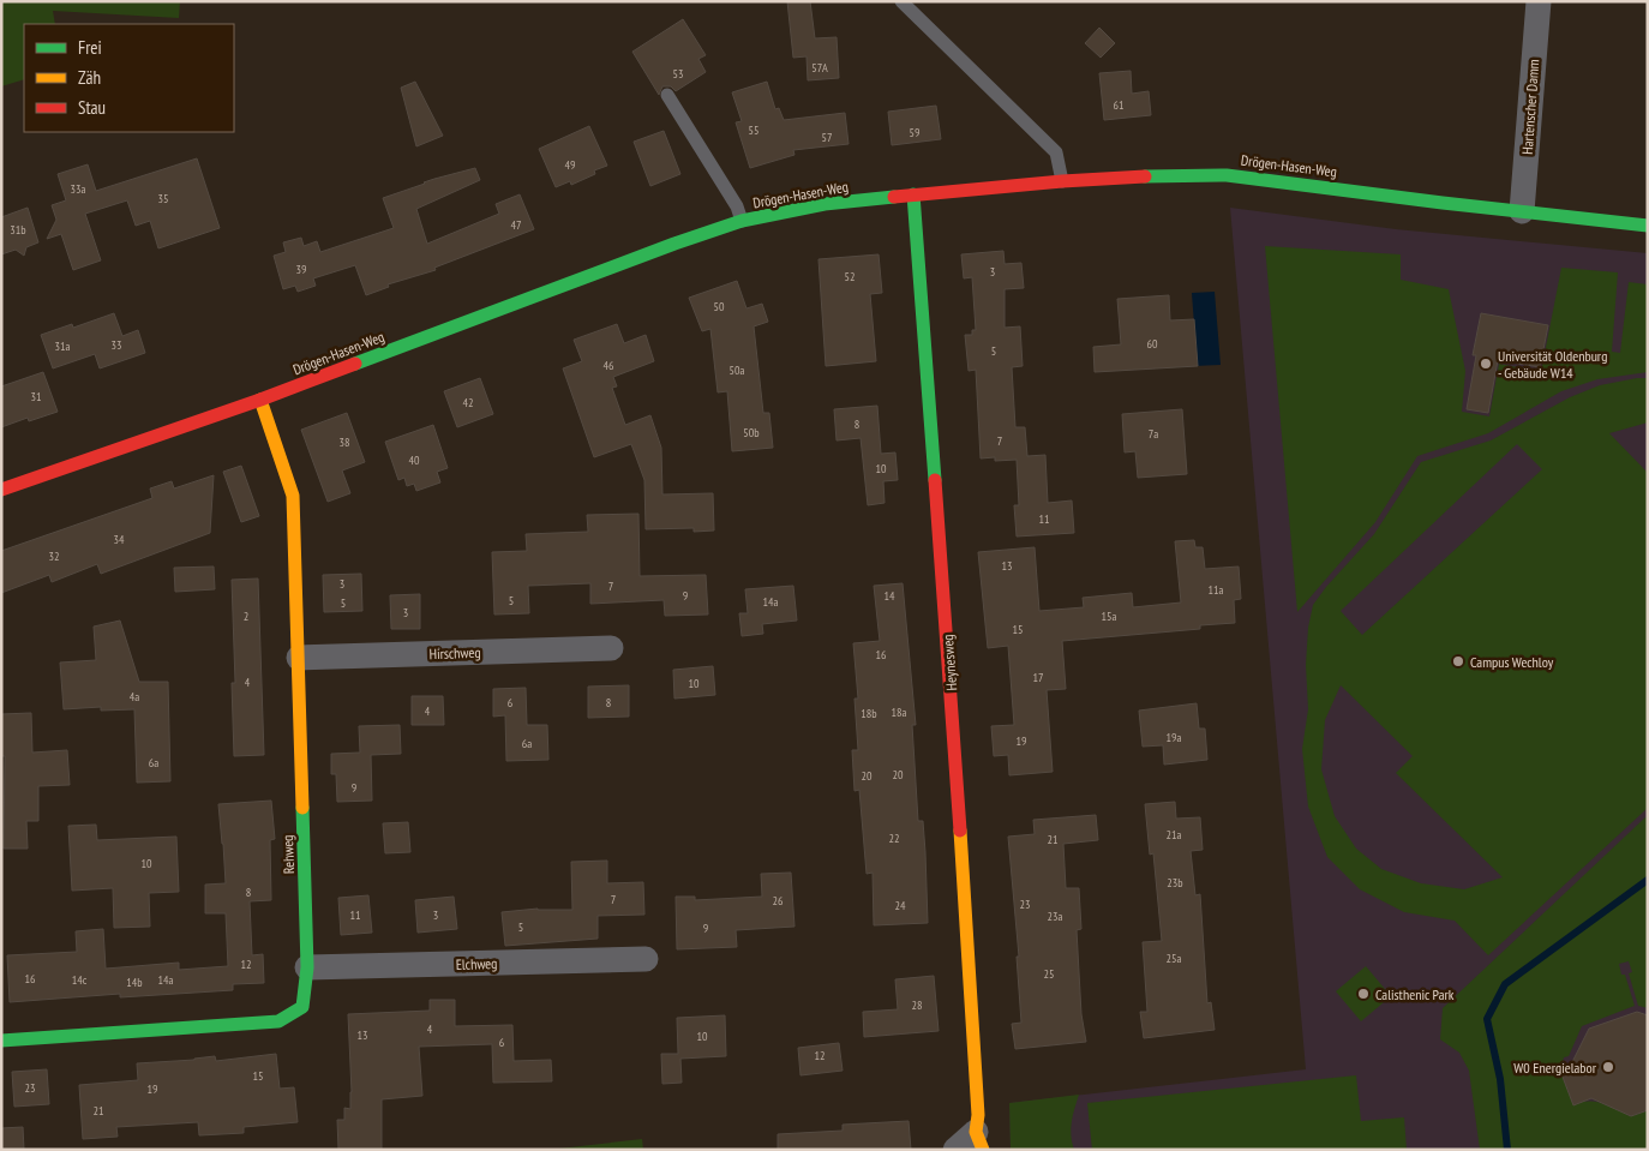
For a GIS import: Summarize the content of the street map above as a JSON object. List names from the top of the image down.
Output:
{
  "streets": {
    "street": [
      "Hartenscher Damm",
      "Drögen-Hasen-Weg",
      "Hirschweg",
      "Heynesweg",
      "Rehweg",
      "Elchweg"
    ]
  },
  "crossings": [
    ["Hartenscher Damm", "Drögen-Hasen-Weg"],
    ["Drögen-Hasen-Weg", "Heynesweg"],
    ["Drögen-Hasen-Weg", "Rehweg"],
    ["Hirschweg", "Rehweg"],
    ["Rehweg", "Elchweg"]
  ],
  "places": [
    "Universität Oldenburg - Gebäude W14",
    "Campus Wechloy",
    "Calisthenic Park",
    "W0 Energielabor"
  ],
  "house_numbers": [
    "57A",
    "53",
    "61",
    "55",
    "59",
    "57",
    "49",
    "33a",
    "35",
    "47",
    "31b",
    "39",
    "3",
    "52",
    "50",
    "60",
    "33",
    "31a",
    "5",
    "46",
    "50a",
    "31",
    "42",
    "8",
    "50b",
    "7a",
    "7",
    "38",
    "40",
    "10",
    "11",
    "34",
    "32",
    "13",
    "3",
    "7",
    "11a",
    "9",
    "14",
    "5",
    "14a",
    "5",
    "3",
    "2",
    "15a",
    "15",
    "16",
    "17",
    "4",
    "10",
    "4a",
    "6",
    "8",
    "4",
    "18a",
    "18b",
    "19a",
    "19",
    "6a",
    "6a",
    "20",
    "20",
    "9",
    "21a",
    "22",
    "21",
    "10",
    "23b",
    "8",
    "7",
    "26",
    "23",
    "24",
    "11",
    "3",
    "23a",
    "5",
    "9",
    "25a",
    "12",
    "25",
    "16",
    "14c",
    "14a",
    "14b",
    "28",
    "4",
    "13",
    "10",
    "6",
    "12",
    "15",
    "23",
    "19",
    "21"
  ],
  "legend": ["Frei", "Zäh", "Stau"]
}
